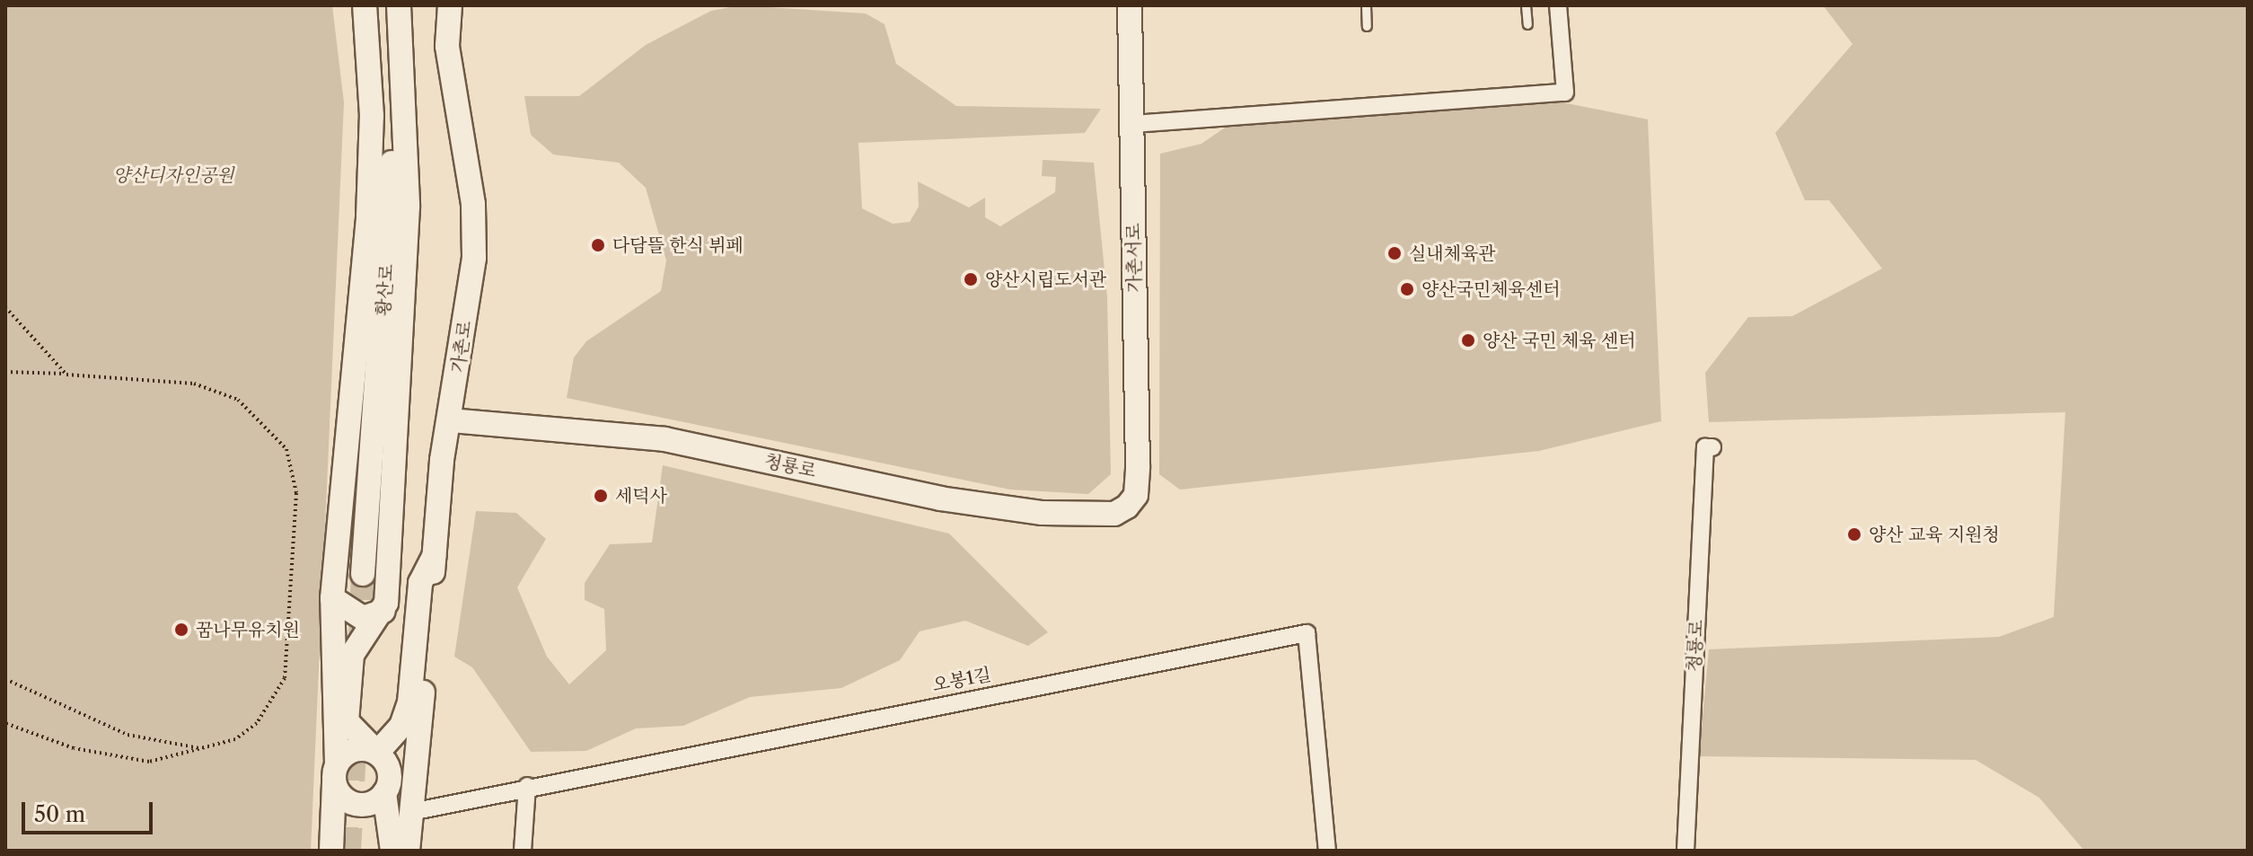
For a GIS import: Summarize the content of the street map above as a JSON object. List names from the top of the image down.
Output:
{
  "streets": {
    "main road": [
      "가촌서로",
      "황산로",
      "가촌로",
      "청룡로"
    ],
    "street": ["오봉1길"]
  },
  "crossings": [
    ["가촌서로", "청룡로"],
    ["가촌로", "청룡로"],
    ["가촌로", "오봉1길"]
  ],
  "parks": ["양산디자인공원"],
  "places": [
    "다담뜰 한식 뷔페",
    "실내체육관",
    "양산시립도서관",
    "양산국민체육센터",
    "양산 국민 체육 센터",
    "세덕사",
    "양산 교육 지원청",
    "꿈나무유치원"
  ],
  "scale_bar": "50 m"
}
